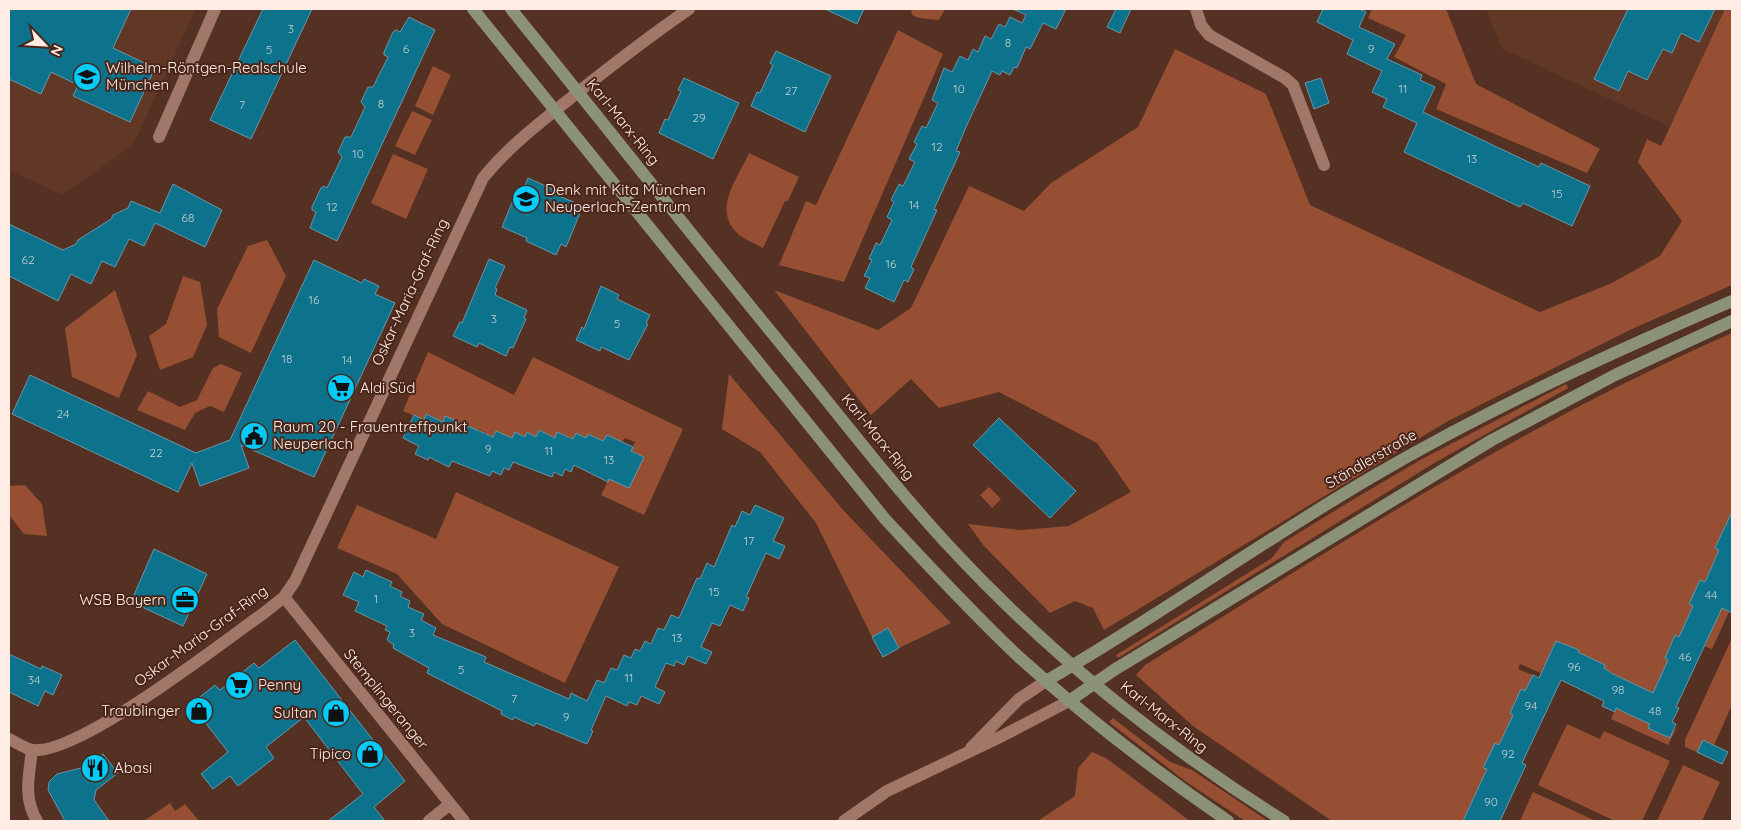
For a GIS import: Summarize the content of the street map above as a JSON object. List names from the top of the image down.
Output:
{
  "streets": {
    "main road": ["Karl-Marx-Ring", "Ständlerstraße"],
    "street": ["Oskar-Maria-Graf-Ring", "Stemplingeranger"]
  },
  "crossings": [
    ["Karl-Marx-Ring", "Oskar-Maria-Graf-Ring"],
    ["Karl-Marx-Ring", "Ständlerstraße"],
    ["Oskar-Maria-Graf-Ring", "Stemplingeranger"]
  ],
  "places": {
    "school or university": ["Wilhelm-Röntgen-Realschule München", "Denk mit Kita München Neuperlach-Zentrum"],
    "supermarket": ["Aldi Süd", "Penny"],
    "public building": ["Raum 20 - Frauentreffpunkt Neuperlach"],
    "office": ["WSB Bayern"],
    "shop": ["Traublinger", "Sultan", "Tipico"],
    "restaurant": ["Abasi"]
  },
  "house_numbers": [
    "3",
    "8",
    "6",
    "9",
    "5",
    "10",
    "11",
    "27",
    "8",
    "7",
    "29",
    "12",
    "10",
    "13",
    "15",
    "14",
    "12",
    "68",
    "62",
    "16",
    "16",
    "3",
    "5",
    "18",
    "14",
    "24",
    "9",
    "11",
    "22",
    "13",
    "17",
    "15",
    "44",
    "1",
    "3",
    "13",
    "46",
    "96",
    "5",
    "11",
    "34",
    "98",
    "7",
    "94",
    "48",
    "9",
    "92",
    "90"
  ],
  "north": "bottom right"
}
